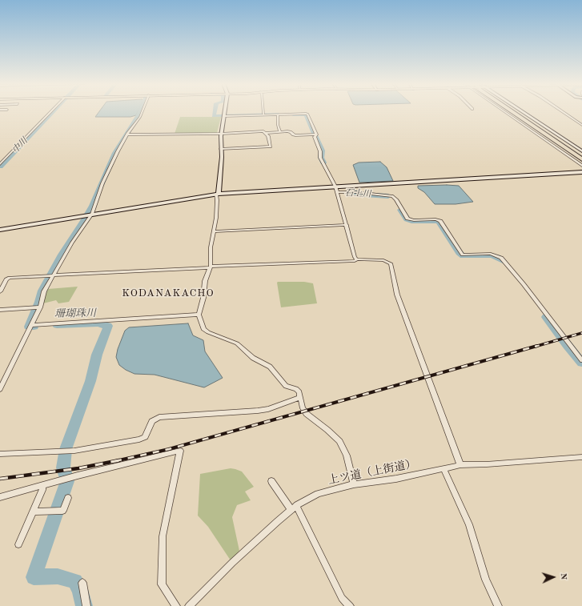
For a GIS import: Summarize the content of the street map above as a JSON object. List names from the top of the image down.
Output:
{
  "streets": {
    "street": ["上ツ道（上街道）"]
  },
  "districts": ["KODANAKACHO"],
  "water": ["中川", "石上川", "珊瑚珠川"],
  "north": "right"
}
